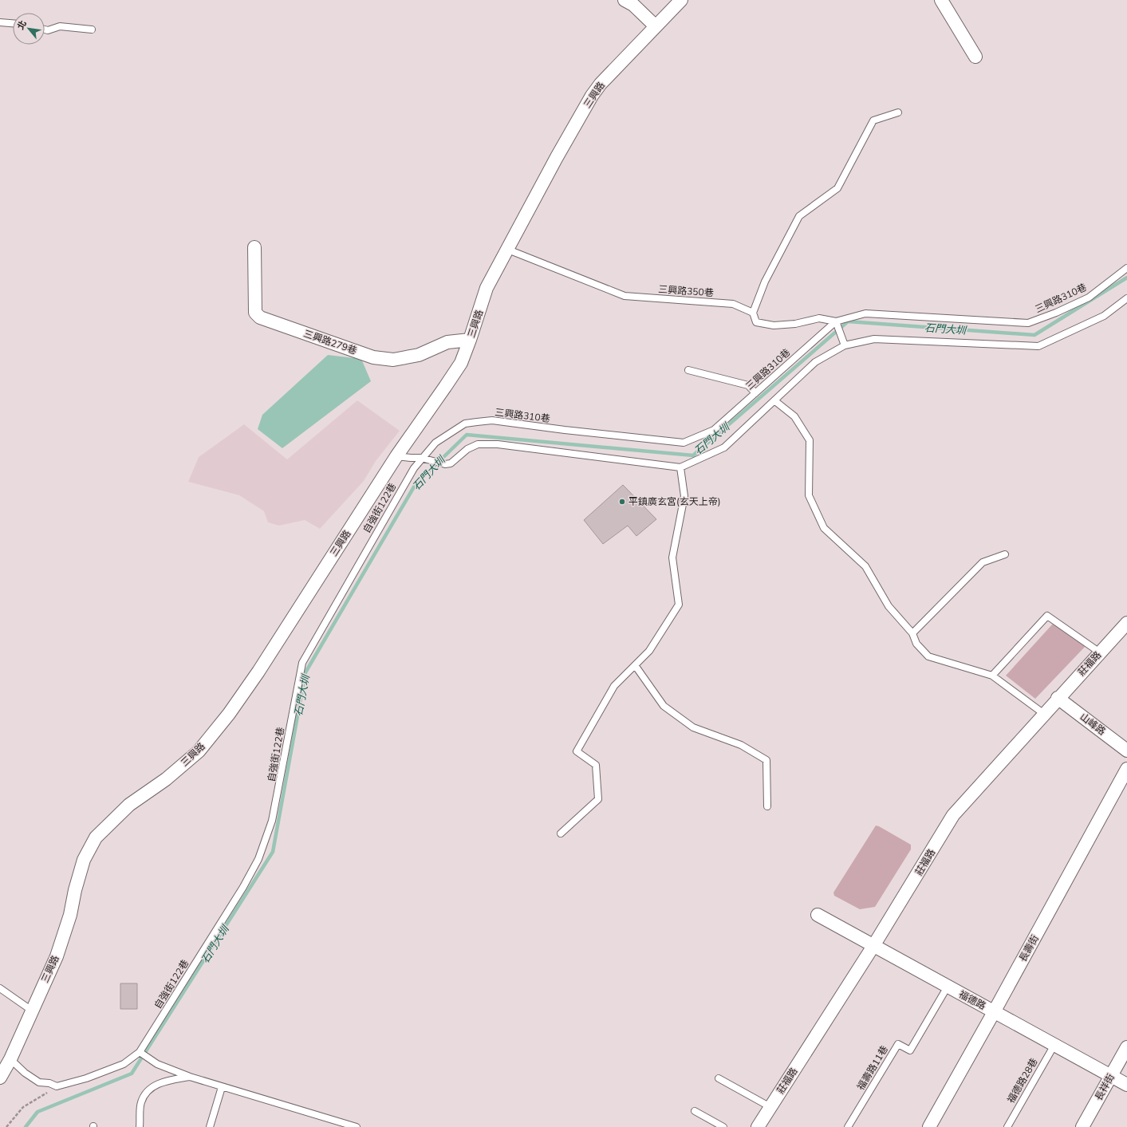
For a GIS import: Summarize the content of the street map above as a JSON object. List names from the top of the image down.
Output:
{
  "streets": {
    "street": [
      "三興路",
      "三興路279巷",
      "莊福路",
      "山峰路",
      "長壽街",
      "福德路",
      "長祥街"
    ],
    "lane": [
      "三興路350巷",
      "三興路310巷",
      "自強街122巷",
      "福壽路11巷",
      "福德路28巷"
    ]
  },
  "crossings": [
    ["三興路", "三興路350巷"],
    ["三興路", "三興路279巷"],
    ["三興路350巷", "三興路310巷"],
    ["三興路310巷", "自強街122巷"],
    ["莊福路", "山峰路"],
    ["莊福路", "福德路"],
    ["長壽街", "福德路"],
    ["福德路", "福壽路11巷"],
    ["福德路", "福德路28巷"],
    ["福德路", "長祥街"]
  ],
  "water": ["石門大圳"],
  "places": ["平鎮廣玄宮(玄天上帝)"],
  "north": "top left"
}
